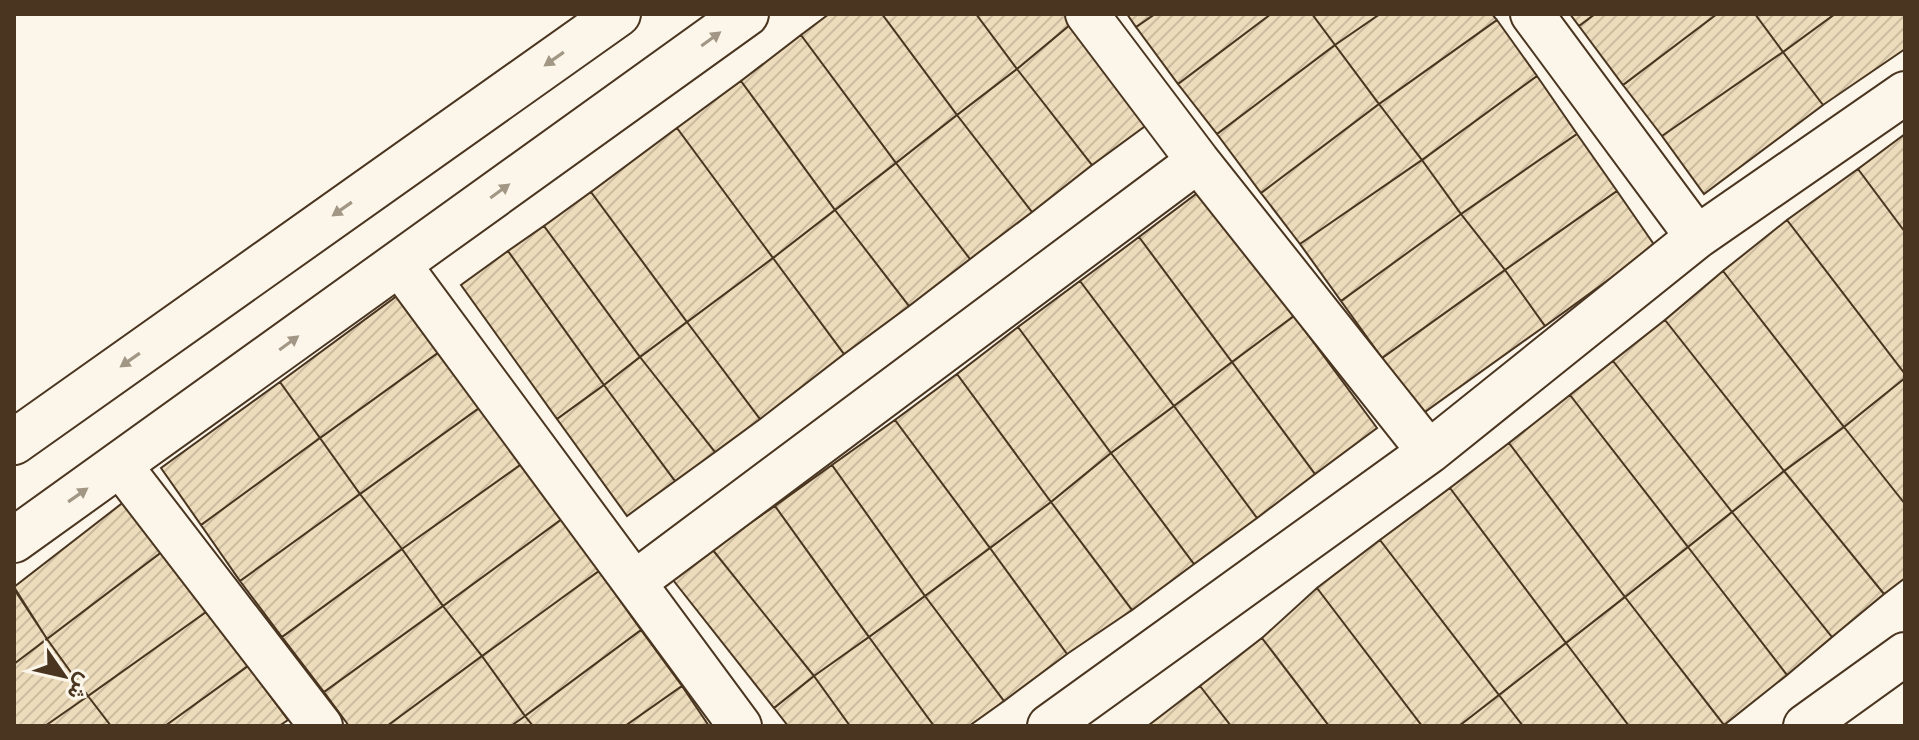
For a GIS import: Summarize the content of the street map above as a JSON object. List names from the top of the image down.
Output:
{
  "north": "bottom right"
}
